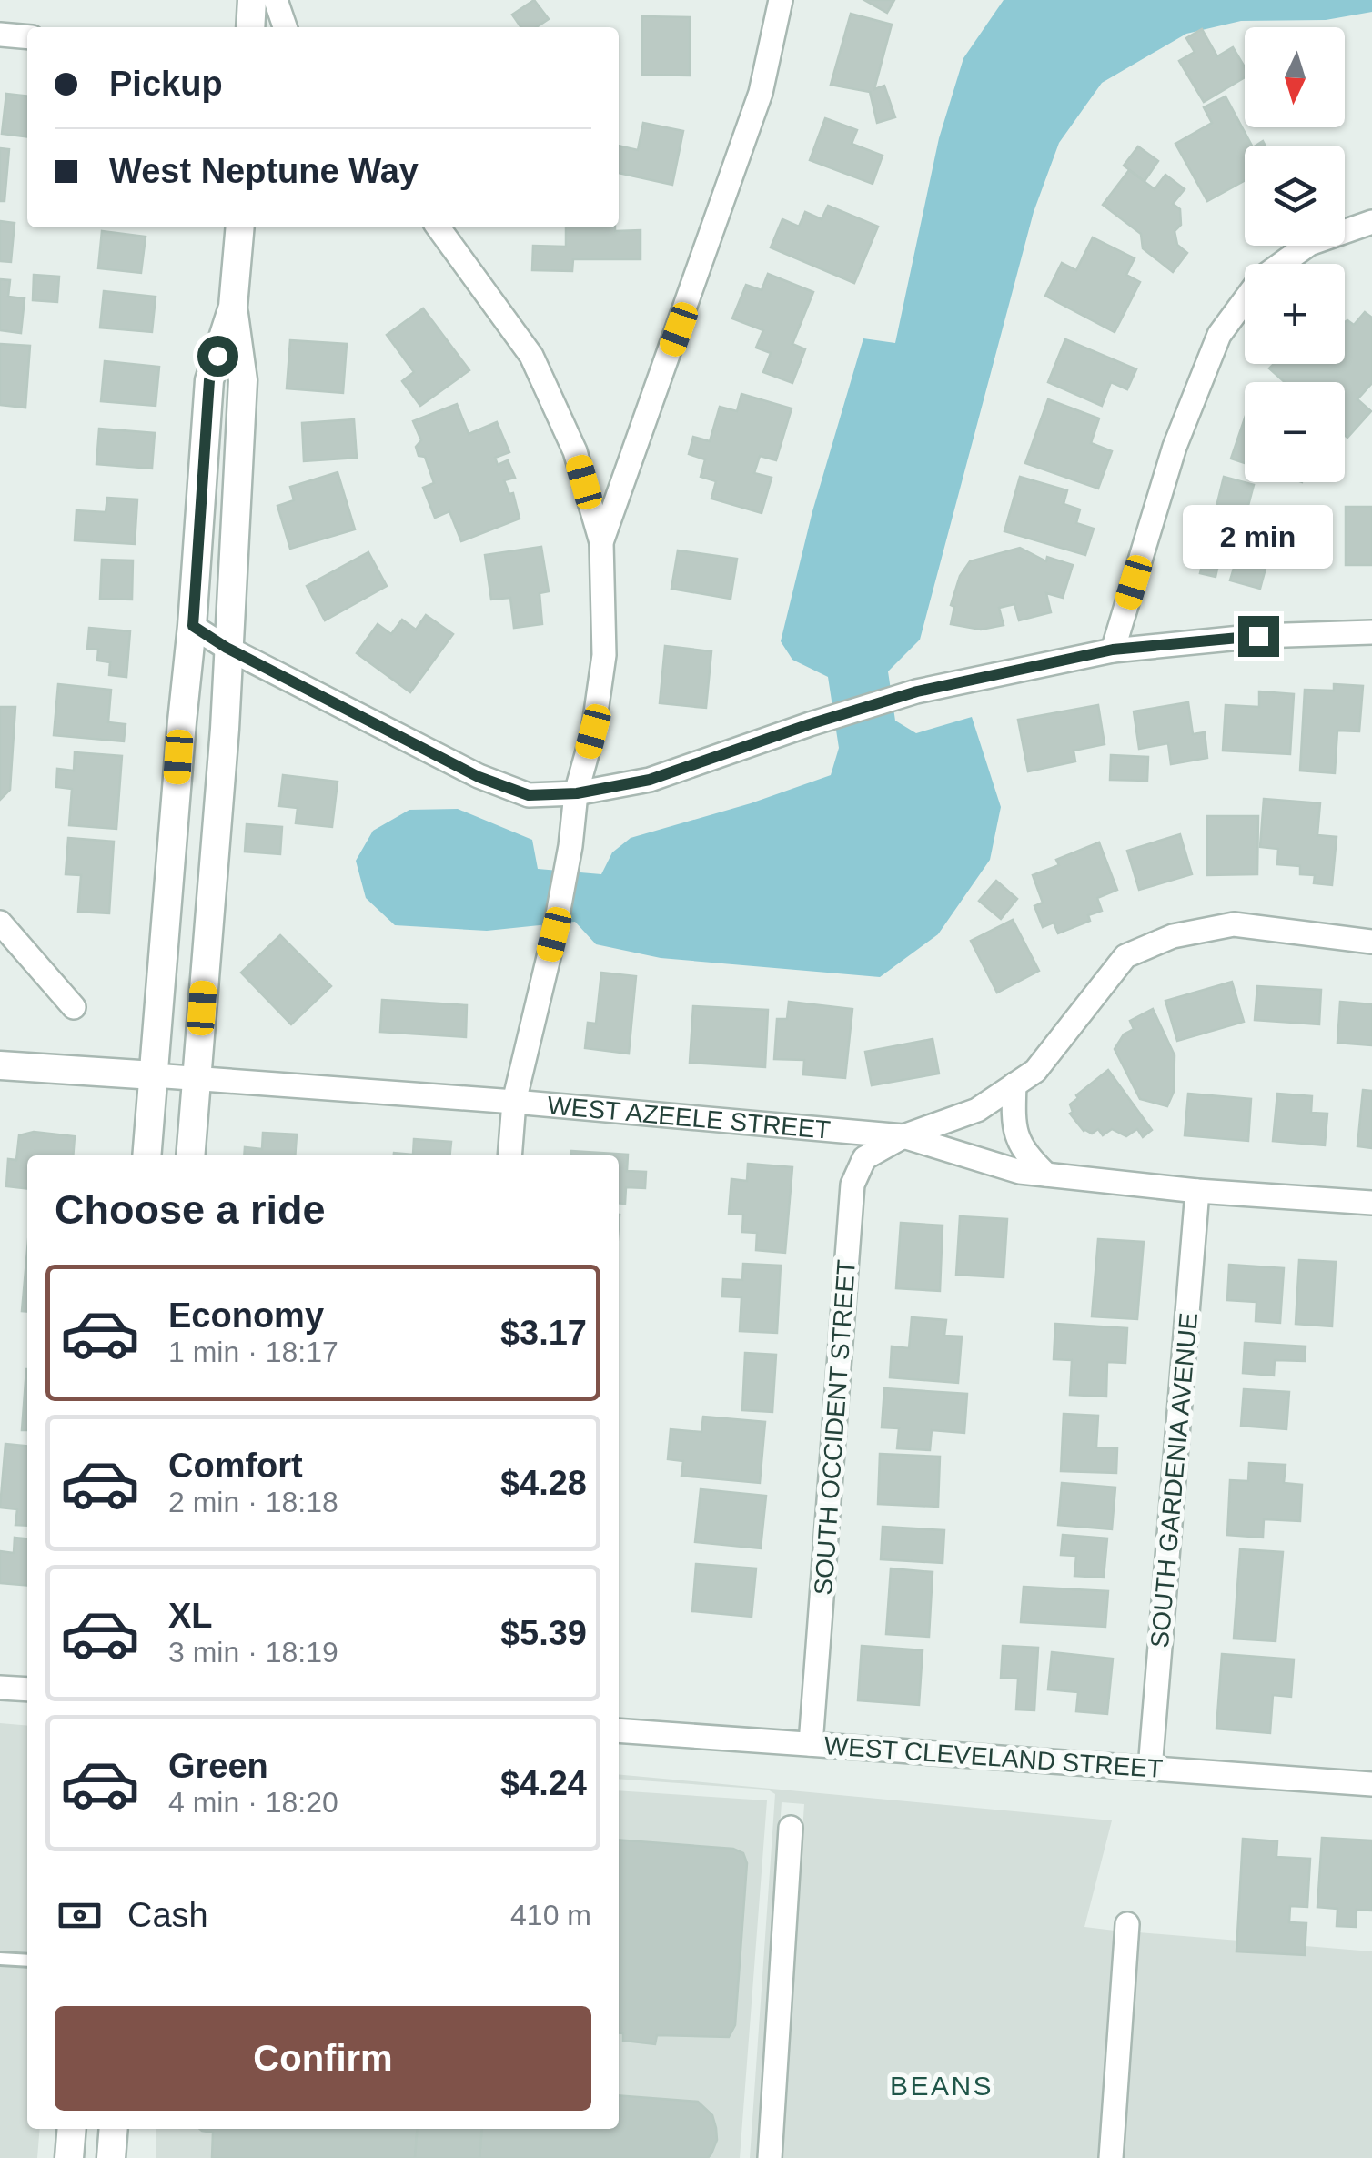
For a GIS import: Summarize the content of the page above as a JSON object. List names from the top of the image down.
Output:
{
  "streets": {
    "street": [
      "WEST AZEELE STREET",
      "SOUTH OCCIDENT STREET",
      "SOUTH GARDENIA AVENUE",
      "WEST CLEVELAND STREET"
    ]
  },
  "crossings": [
    ["WEST AZEELE STREET", "SOUTH OCCIDENT STREET"],
    ["WEST AZEELE STREET", "SOUTH GARDENIA AVENUE"],
    ["SOUTH OCCIDENT STREET", "WEST CLEVELAND STREET"],
    ["SOUTH GARDENIA AVENUE", "WEST CLEVELAND STREET"]
  ],
  "districts": ["BEANS"],
  "north": "bottom",
  "page": {
    "map_buttons": ["+", "−"],
    "banner": ["Pickup", "West Neptune Way"],
    "bubble": "2 min",
    "heading": "Choose a ride",
    "list": [
      {
        "name": "Economy",
        "note": "1 min · 18:17",
        "value": "$3.17"
      },
      {
        "name": "Comfort",
        "note": "2 min · 18:18",
        "value": "$4.28"
      },
      {
        "name": "XL",
        "note": "3 min · 18:19",
        "value": "$5.39"
      },
      {
        "name": "Green",
        "note": "4 min · 18:20",
        "value": "$4.24"
      }
    ],
    "pay": ["Cash", "410 m"],
    "buttons": "Confirm"
  }
}
